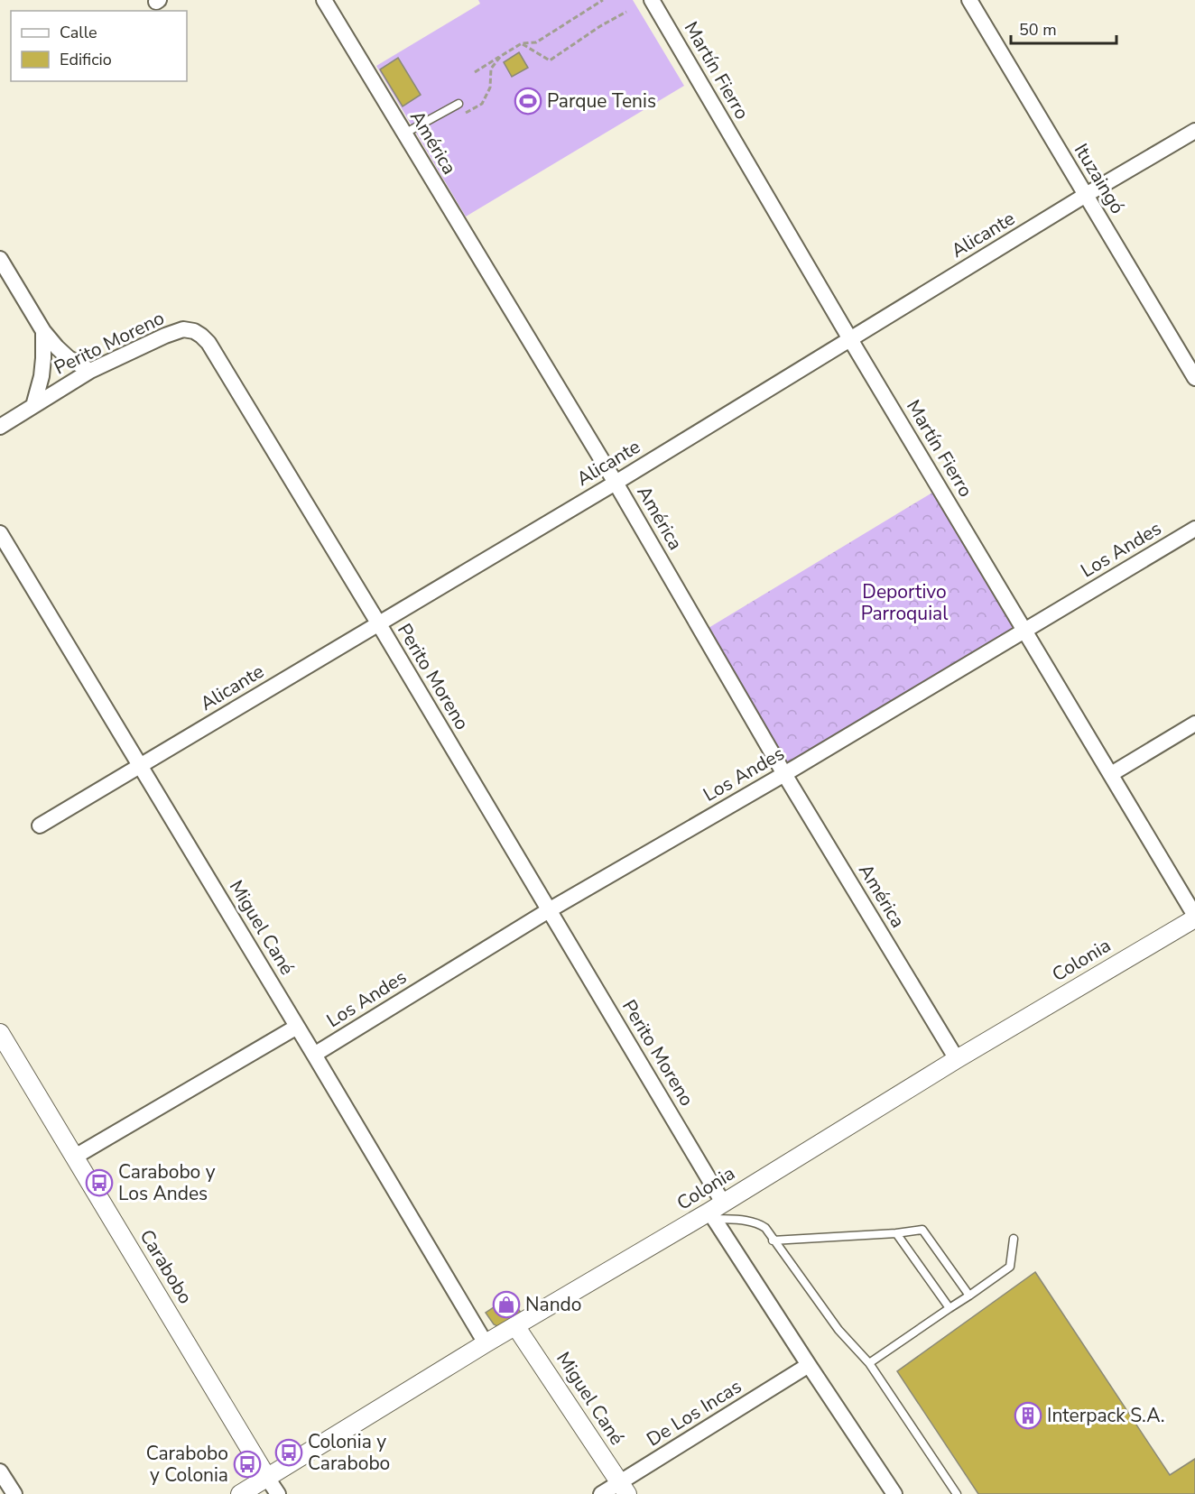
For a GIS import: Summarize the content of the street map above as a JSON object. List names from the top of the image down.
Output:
{
  "streets": {
    "street": [
      "Martín Fierro",
      "América",
      "Ituzaingó",
      "Alicante",
      "Perito Moreno",
      "Los Andes",
      "Miguel Cané",
      "Colonia",
      "Carabobo",
      "De Los Incas"
    ]
  },
  "crossings": [
    ["Martín Fierro", "Alicante"],
    ["Martín Fierro", "Los Andes"],
    ["Martín Fierro", "Colonia"],
    ["América", "Alicante"],
    ["América", "Los Andes"],
    ["América", "Colonia"],
    ["Ituzaingó", "Alicante"],
    ["Alicante", "Perito Moreno"],
    ["Alicante", "Miguel Cané"],
    ["Perito Moreno", "Los Andes"],
    ["Perito Moreno", "Colonia"],
    ["Perito Moreno", "De Los Incas"],
    ["Los Andes", "Miguel Cané"],
    ["Miguel Cané", "Colonia"],
    ["Miguel Cané", "De Los Incas"],
    ["Colonia", "Carabobo"]
  ],
  "parks": ["Deportivo Parroquial"],
  "places": {
    "sports": ["Parque Tenis"],
    "bus stop": ["Carabobo y Los Andes", "Colonia y Carabobo", "Carabobo y Colonia"],
    "shop": ["Nando"],
    "building": ["Interpack S.A."]
  },
  "legend": ["Calle", "Edificio"],
  "scale_bar": "50 m"
}
